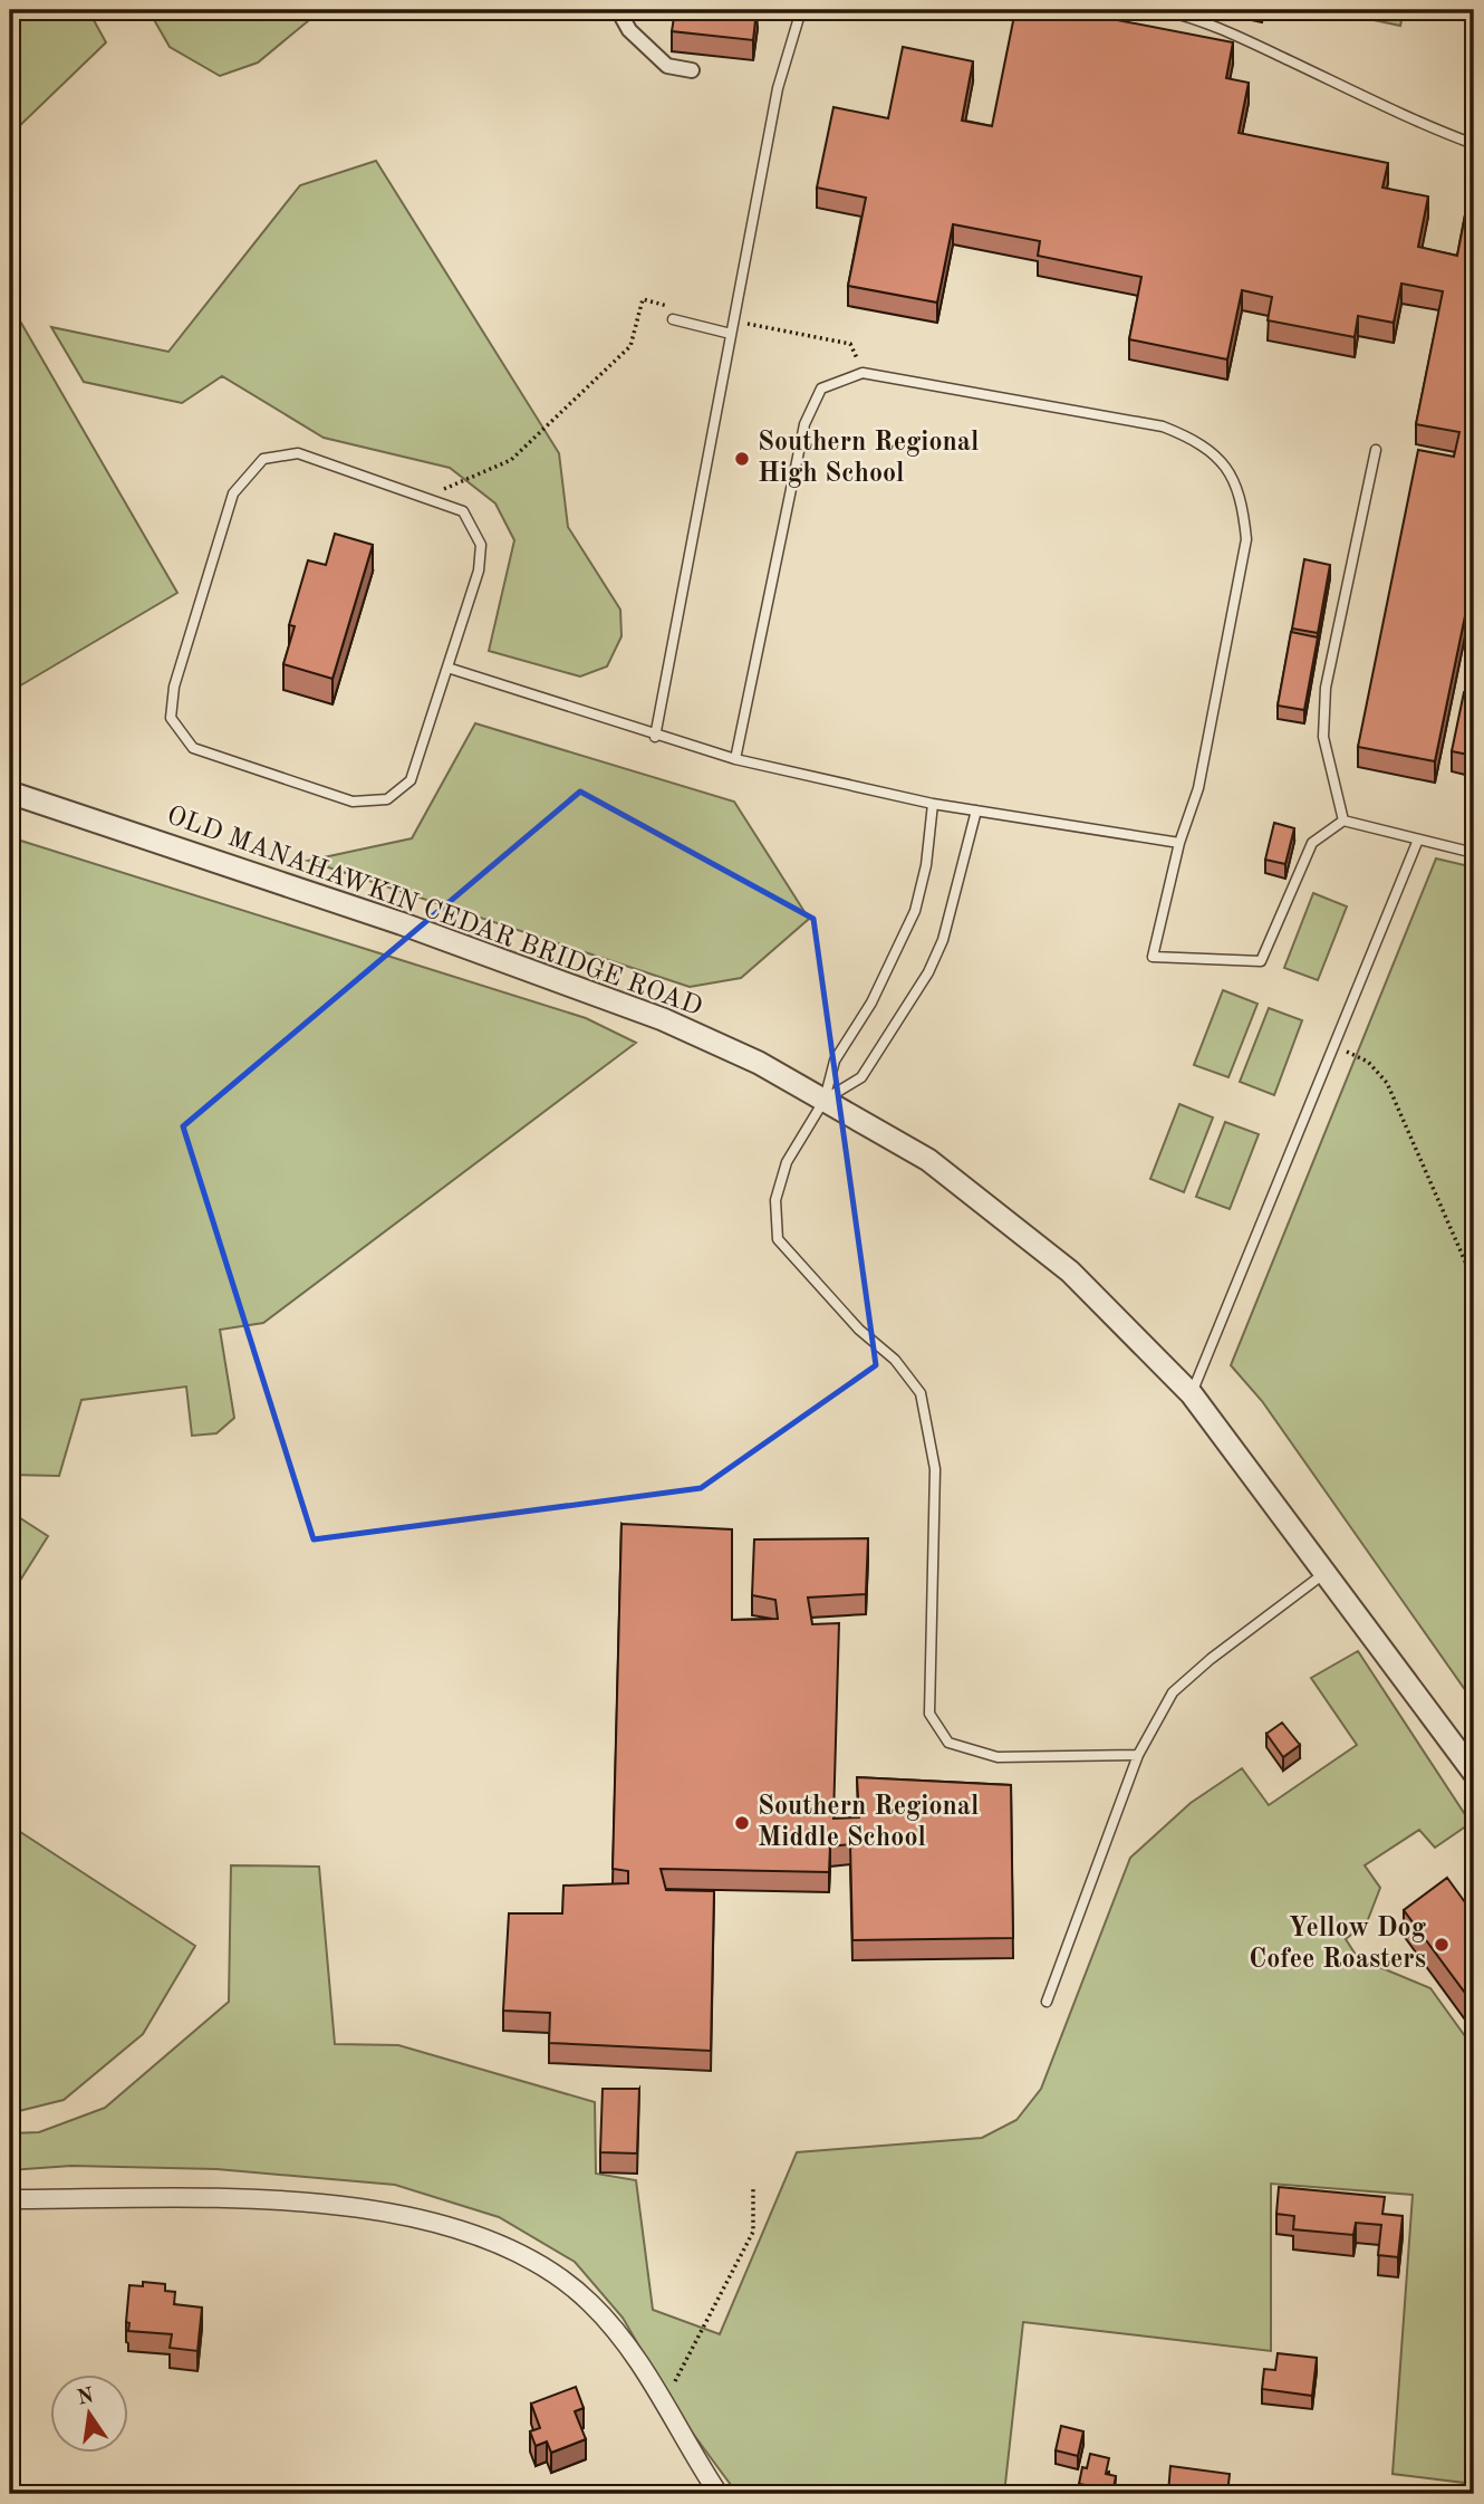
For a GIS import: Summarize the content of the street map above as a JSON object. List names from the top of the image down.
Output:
{
  "streets": {
    "street": ["OLD MANAHAWKIN CEDAR BRIDGE ROAD"]
  },
  "places": ["Southern Regional High School", "Southern Regional Middle School", "Yellow Dog Cofee Roasters"],
  "north": "top"
}
